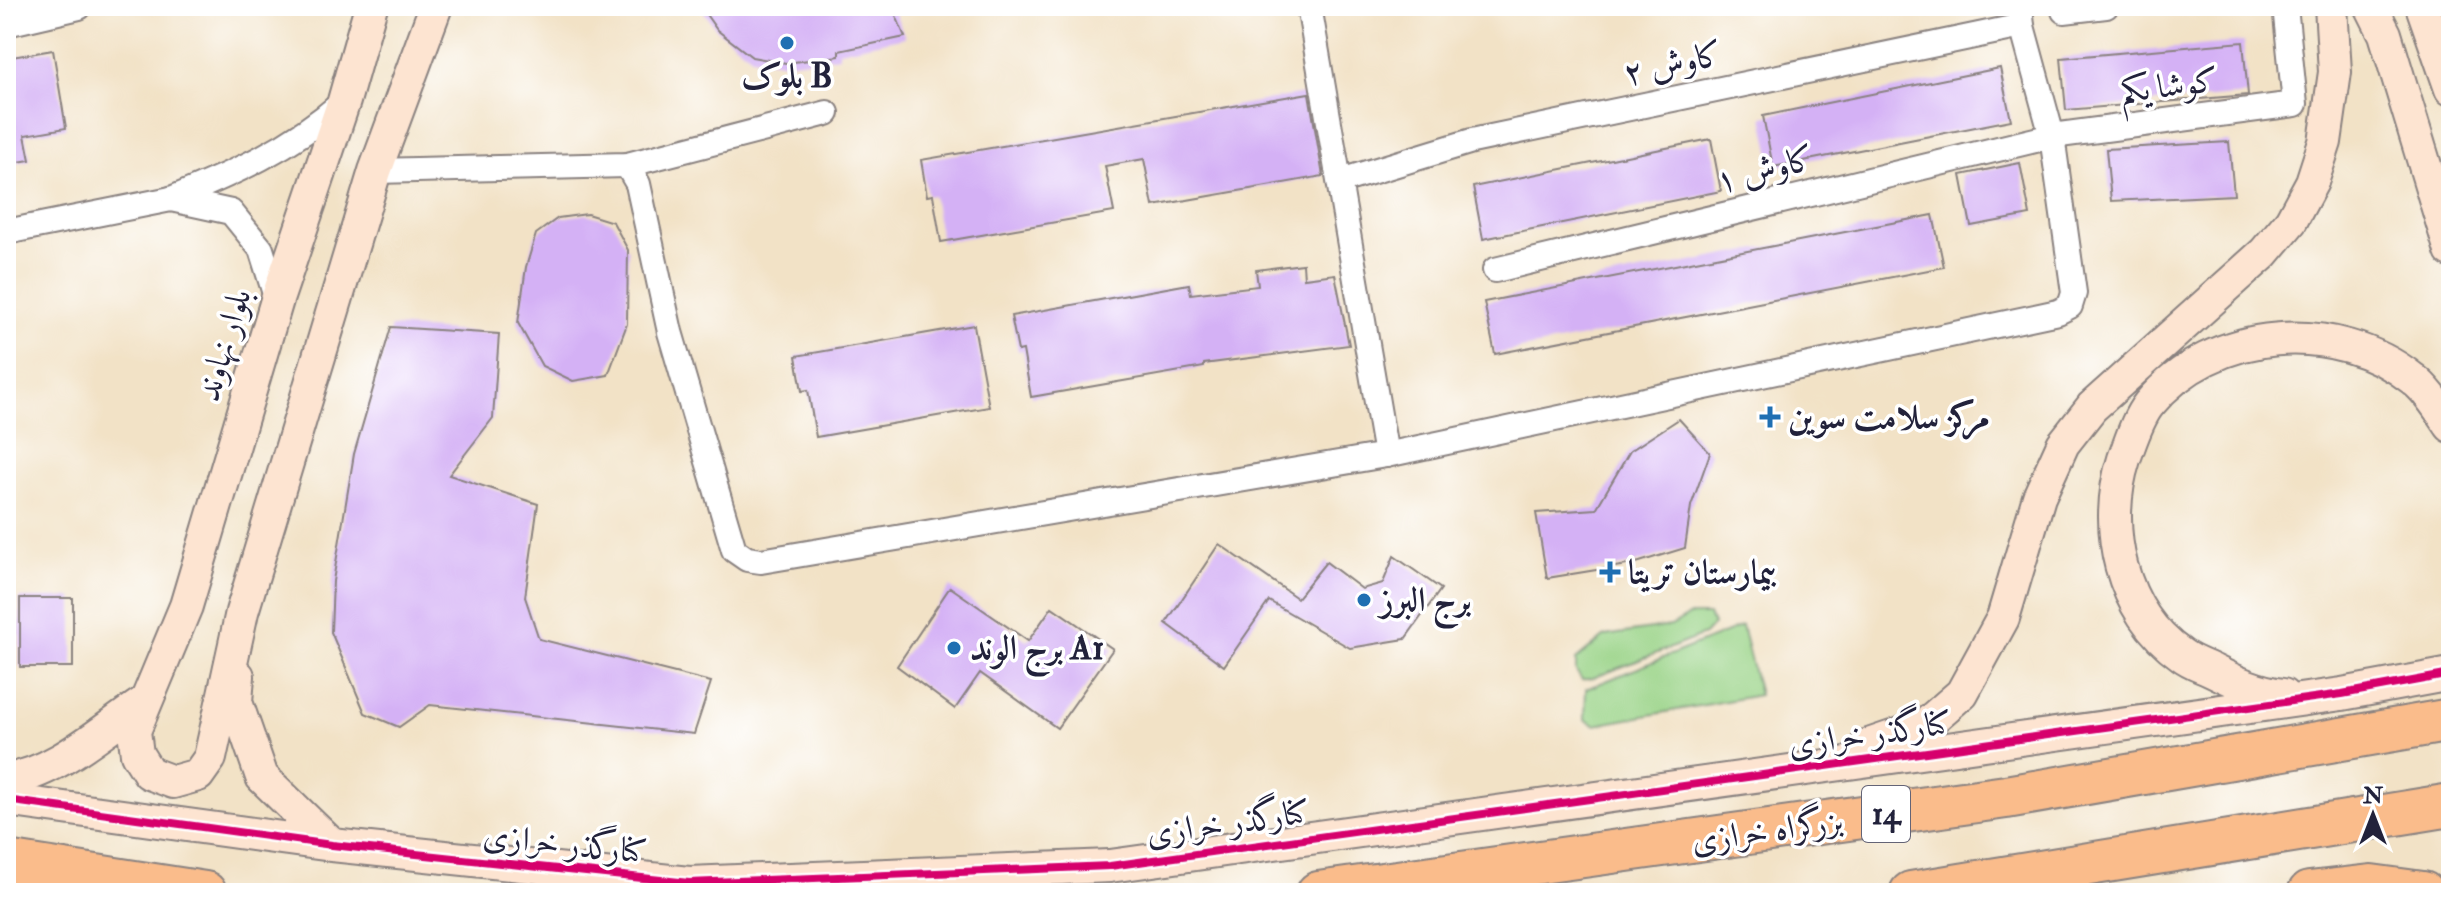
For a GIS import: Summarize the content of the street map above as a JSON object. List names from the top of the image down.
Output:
{
  "streets": {
    "highway": ["14", "بزرگراه خرازی"],
    "street": [
      "کاوش ۲",
      "کوشا یکم",
      "کاوش ۱",
      "بلوار نهاوند",
      "کنارگذر خرازی"
    ]
  },
  "crossings": [
    ["کوشا یکم", "کاوش ۱"]
  ],
  "places": {
    "other": ["بلوک B", "برج البرز", "برج الوند A1"],
    "health": ["مرکز سلامت سوین", "بیمارستان تریتا"]
  },
  "north": "top"
}
